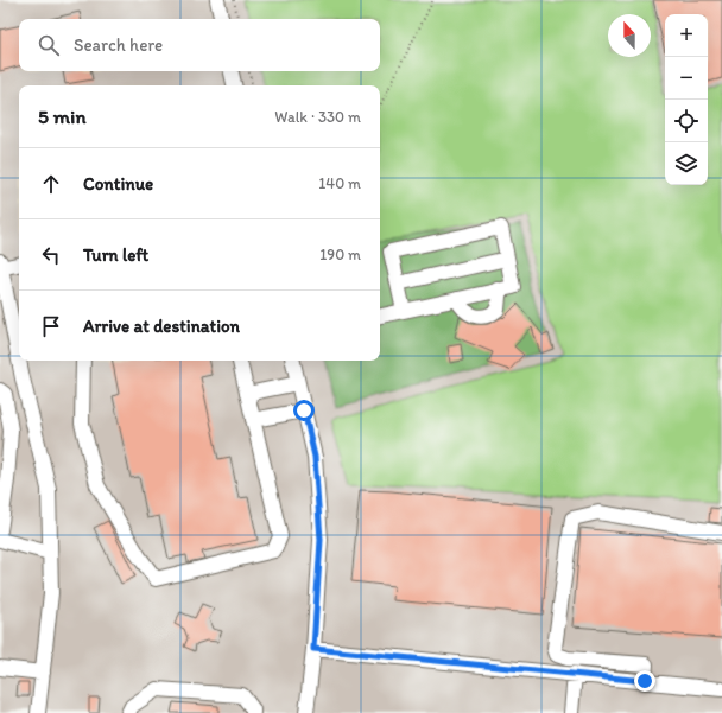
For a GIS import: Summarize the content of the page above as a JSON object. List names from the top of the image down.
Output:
{
  "north": "top",
  "page": {
    "map_buttons": ["+", "−"],
    "search": "Search here",
    "heading": ["5 min", "Walk · 330 m"],
    "list": [
      ["Continue", "140 m"],
      ["Turn left", "190 m"],
      "Arrive at destination"
    ]
  }
}
